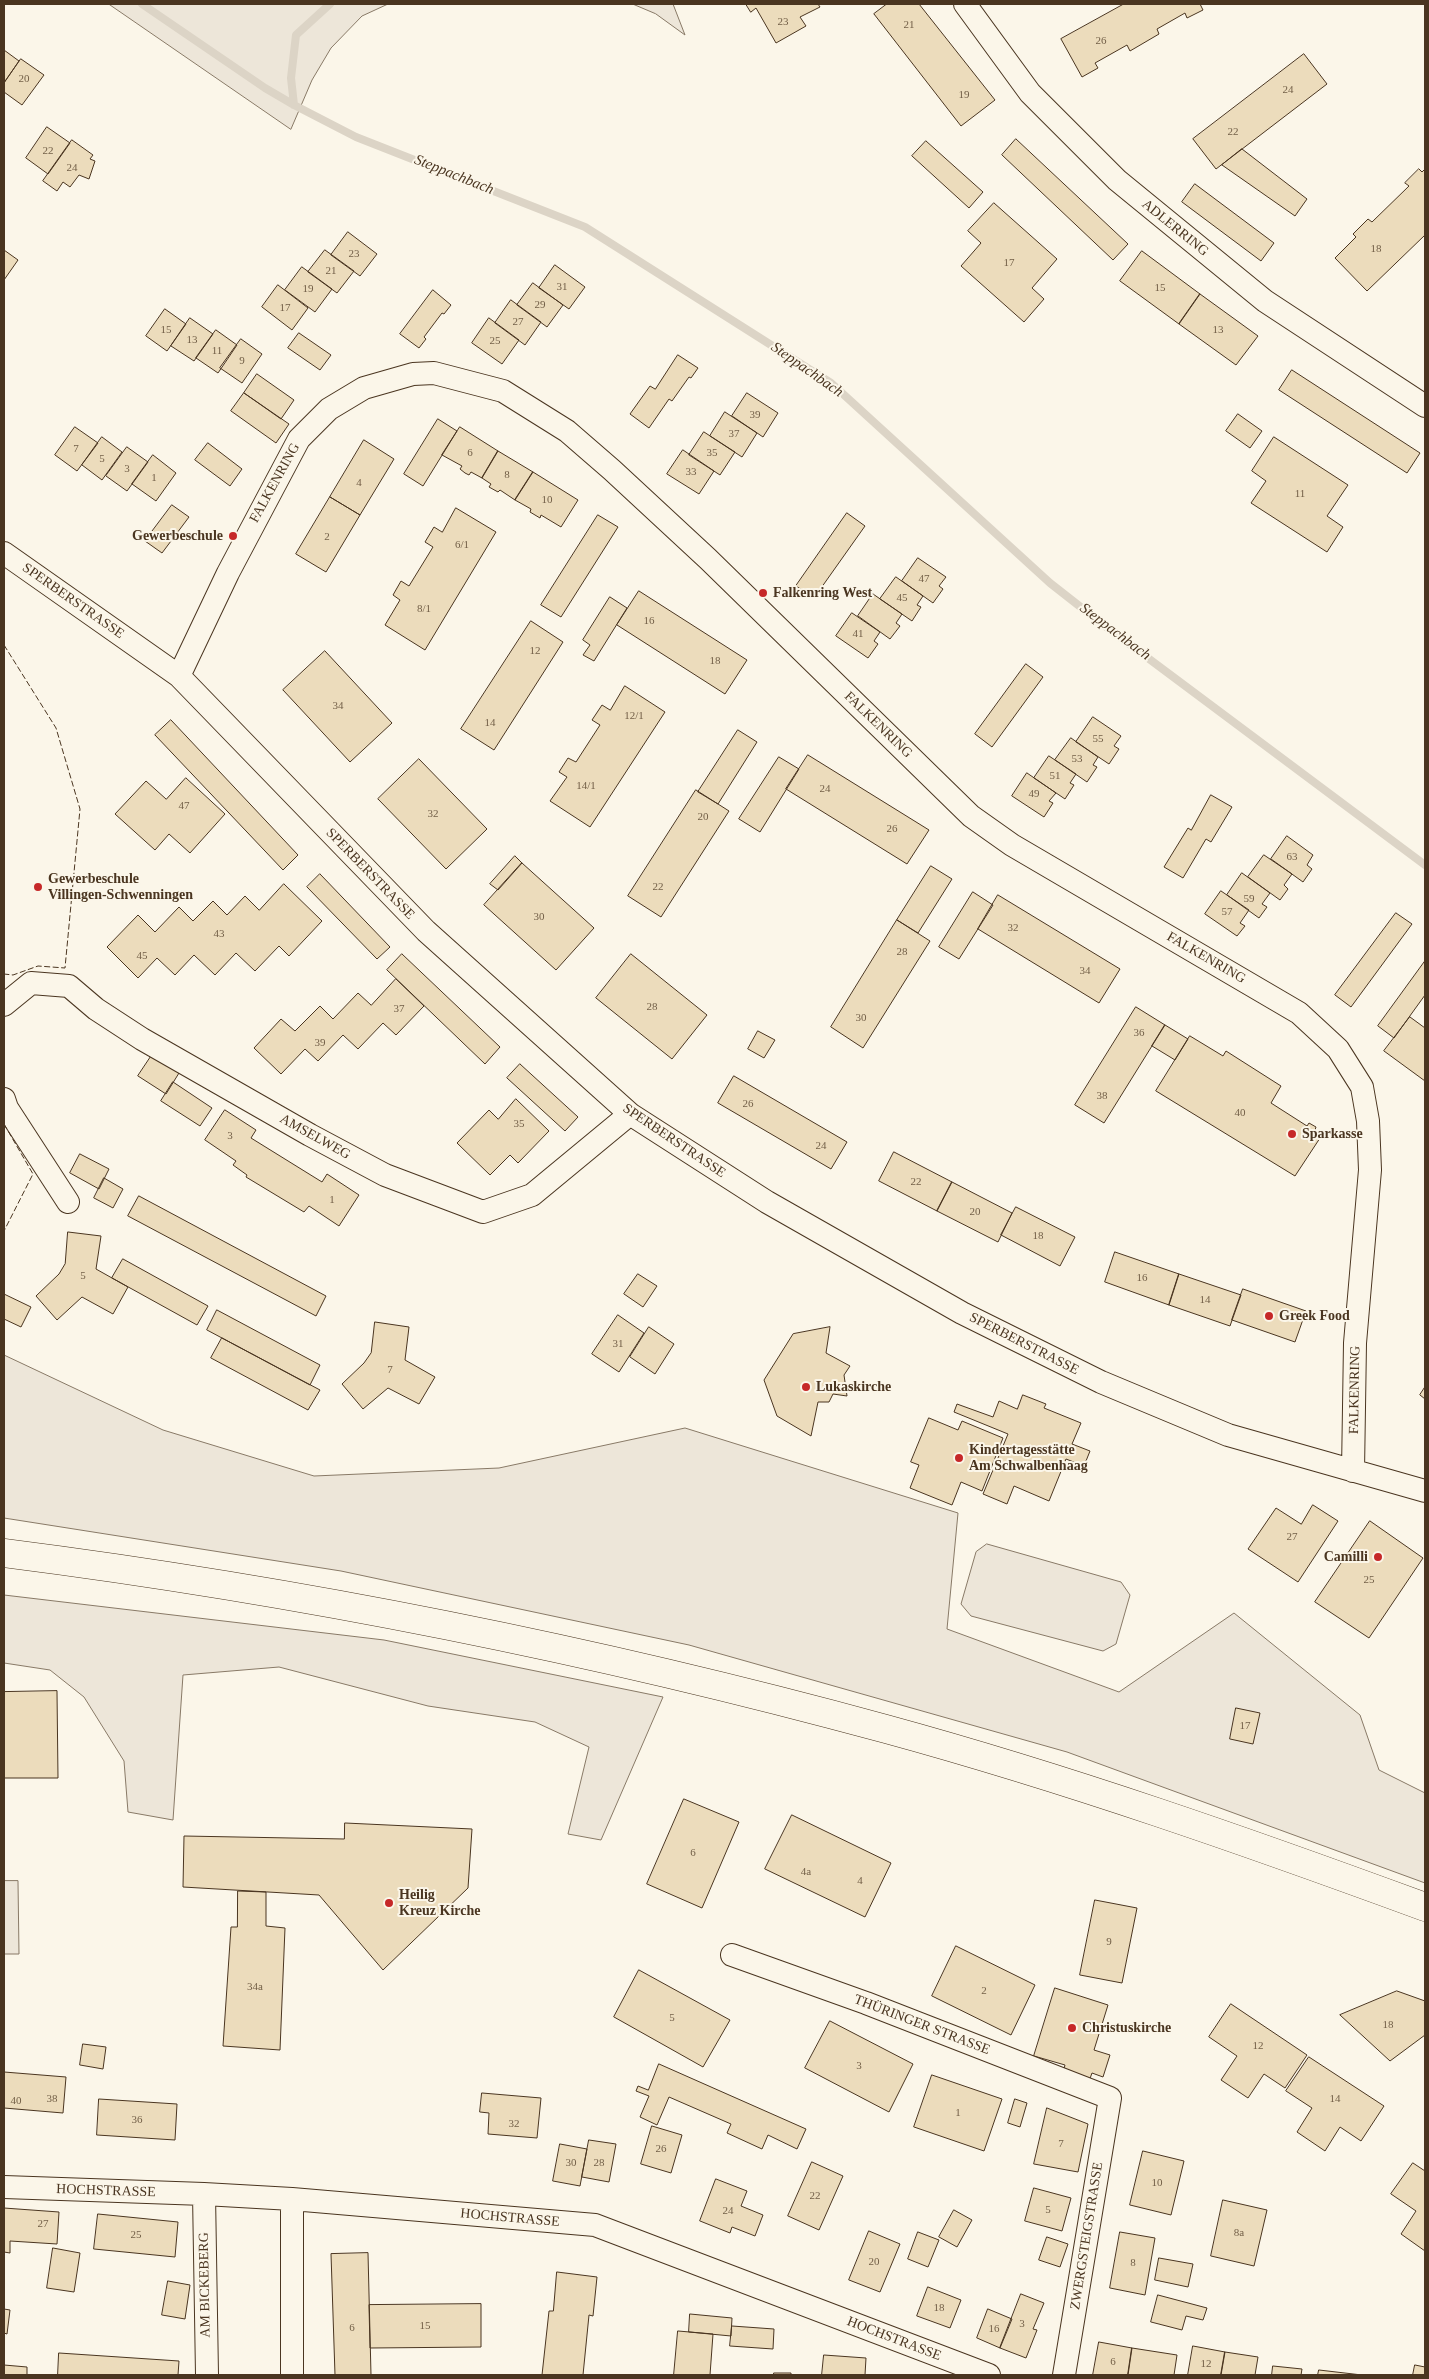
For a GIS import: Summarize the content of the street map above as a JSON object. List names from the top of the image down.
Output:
{
  "streets": {
    "street": [
      "ADLERRING",
      "FALKENRING",
      "SPERBERSTRASSE",
      "AMSELWEG",
      "THÜRINGER STRASSE",
      "HOCHSTRASSE",
      "ZWERGSTEIGSTRASSE",
      "AM BICKEBERG"
    ]
  },
  "crossings": [
    ["FALKENRING", "SPERBERSTRASSE"],
    ["SPERBERSTRASSE", "AMSELWEG"],
    ["THÜRINGER STRASSE", "ZWERGSTEIGSTRASSE"],
    ["HOCHSTRASSE", "AM BICKEBERG"]
  ],
  "water": ["Steppachbach"],
  "places": [
    "Gewerbeschule",
    "Falkenring West",
    "Gewerbeschule Villingen-Schwenningen",
    "Sparkasse",
    "Greek Food",
    "Lukaskirche",
    "Kindertagesstätte Am Schwalbenhaag",
    "Camilli",
    "Heilig Kreuz Kirche",
    "Christuskirche"
  ],
  "house_numbers": [
    "23",
    "21",
    "26",
    "20",
    "24",
    "19",
    "22",
    "22",
    "24",
    "18",
    "23",
    "17",
    "21",
    "31",
    "15",
    "19",
    "29",
    "17",
    "27",
    "15",
    "13",
    "13",
    "25",
    "11",
    "9",
    "39",
    "37",
    "7",
    "6",
    "35",
    "5",
    "3",
    "33",
    "8",
    "1",
    "4",
    "11",
    "10",
    "2",
    "6/1",
    "47",
    "45",
    "8/1",
    "16",
    "41",
    "12",
    "18",
    "34",
    "12/1",
    "14",
    "55",
    "53",
    "51",
    "14/1",
    "24",
    "49",
    "47",
    "32",
    "20",
    "26",
    "63",
    "22",
    "59",
    "57",
    "30",
    "32",
    "43",
    "28",
    "45",
    "34",
    "28",
    "37",
    "30",
    "36",
    "39",
    "38",
    "26",
    "40",
    "35",
    "3",
    "24",
    "22",
    "1",
    "20",
    "18",
    "5",
    "16",
    "14",
    "31",
    "7",
    "27",
    "25",
    "17",
    "6",
    "4a",
    "4",
    "9",
    "34a",
    "2",
    "5",
    "18",
    "12",
    "3",
    "38",
    "14",
    "40",
    "1",
    "36",
    "32",
    "7",
    "26",
    "30",
    "28",
    "10",
    "22",
    "5",
    "24",
    "27",
    "8a",
    "25",
    "20",
    "8",
    "18",
    "3",
    "15",
    "6",
    "16",
    "6",
    "12"
  ]
}
